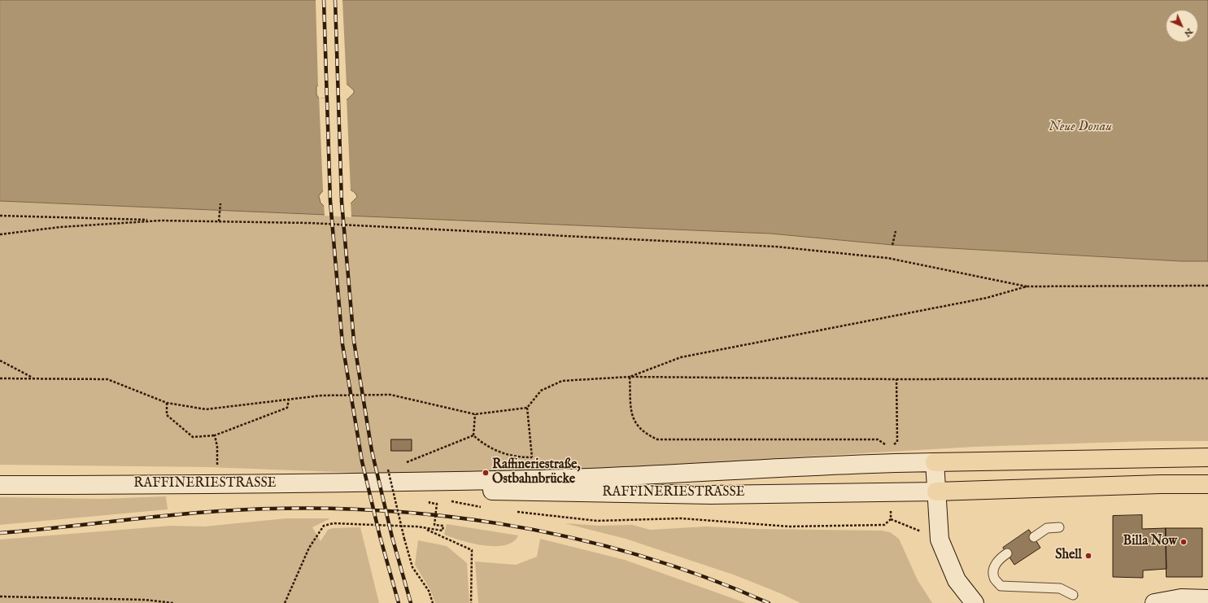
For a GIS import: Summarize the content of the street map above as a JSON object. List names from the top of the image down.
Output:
{
  "streets": {
    "main road": ["RAFFINERIESTRASSE"]
  },
  "water": ["Neue Donau"],
  "places": ["Raffineriestraße, Ostbahnbrücke", "Billa Now", "Shell"],
  "north": "bottom right"
}
